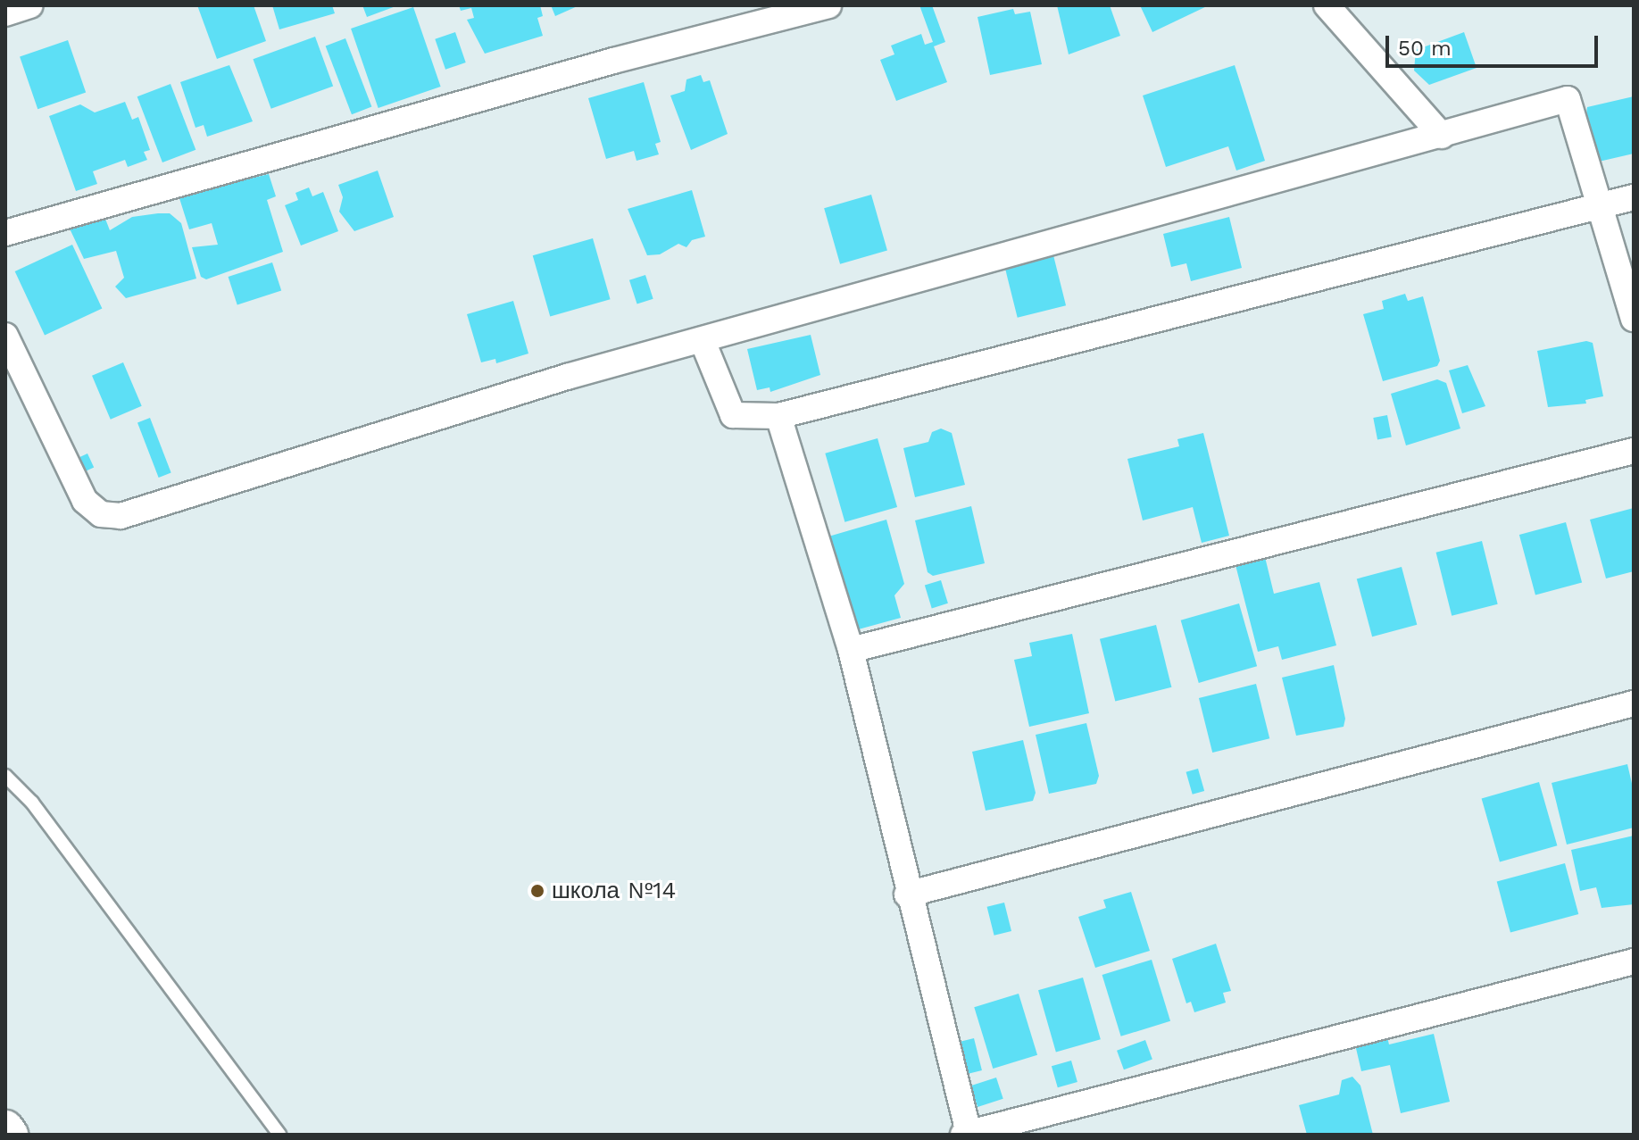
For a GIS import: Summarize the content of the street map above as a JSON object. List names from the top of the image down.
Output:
{
  "places": ["школа №14"],
  "scale_bar": "50 m"
}
